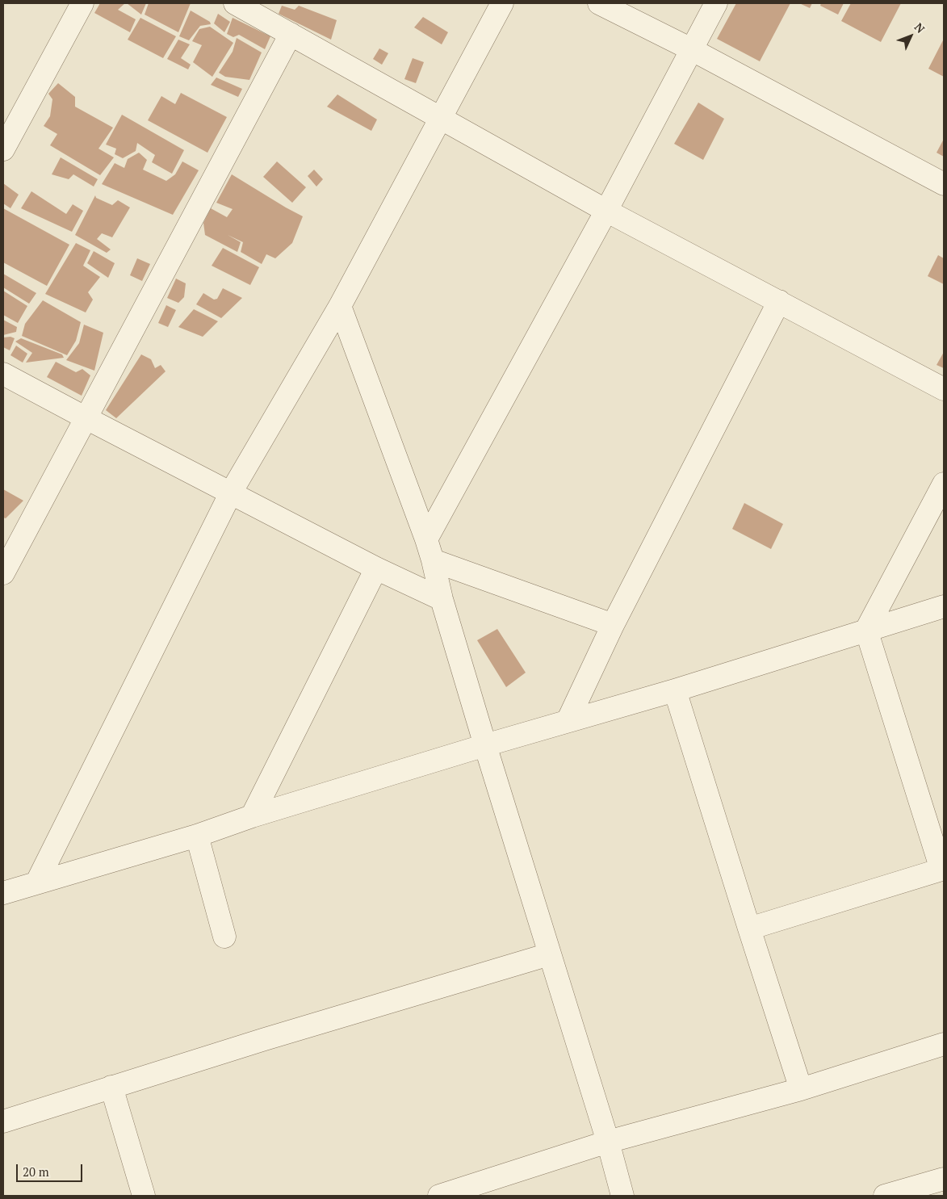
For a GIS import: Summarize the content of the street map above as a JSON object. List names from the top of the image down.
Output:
{
  "scale_bar": "20 m",
  "north": "top right"
}
